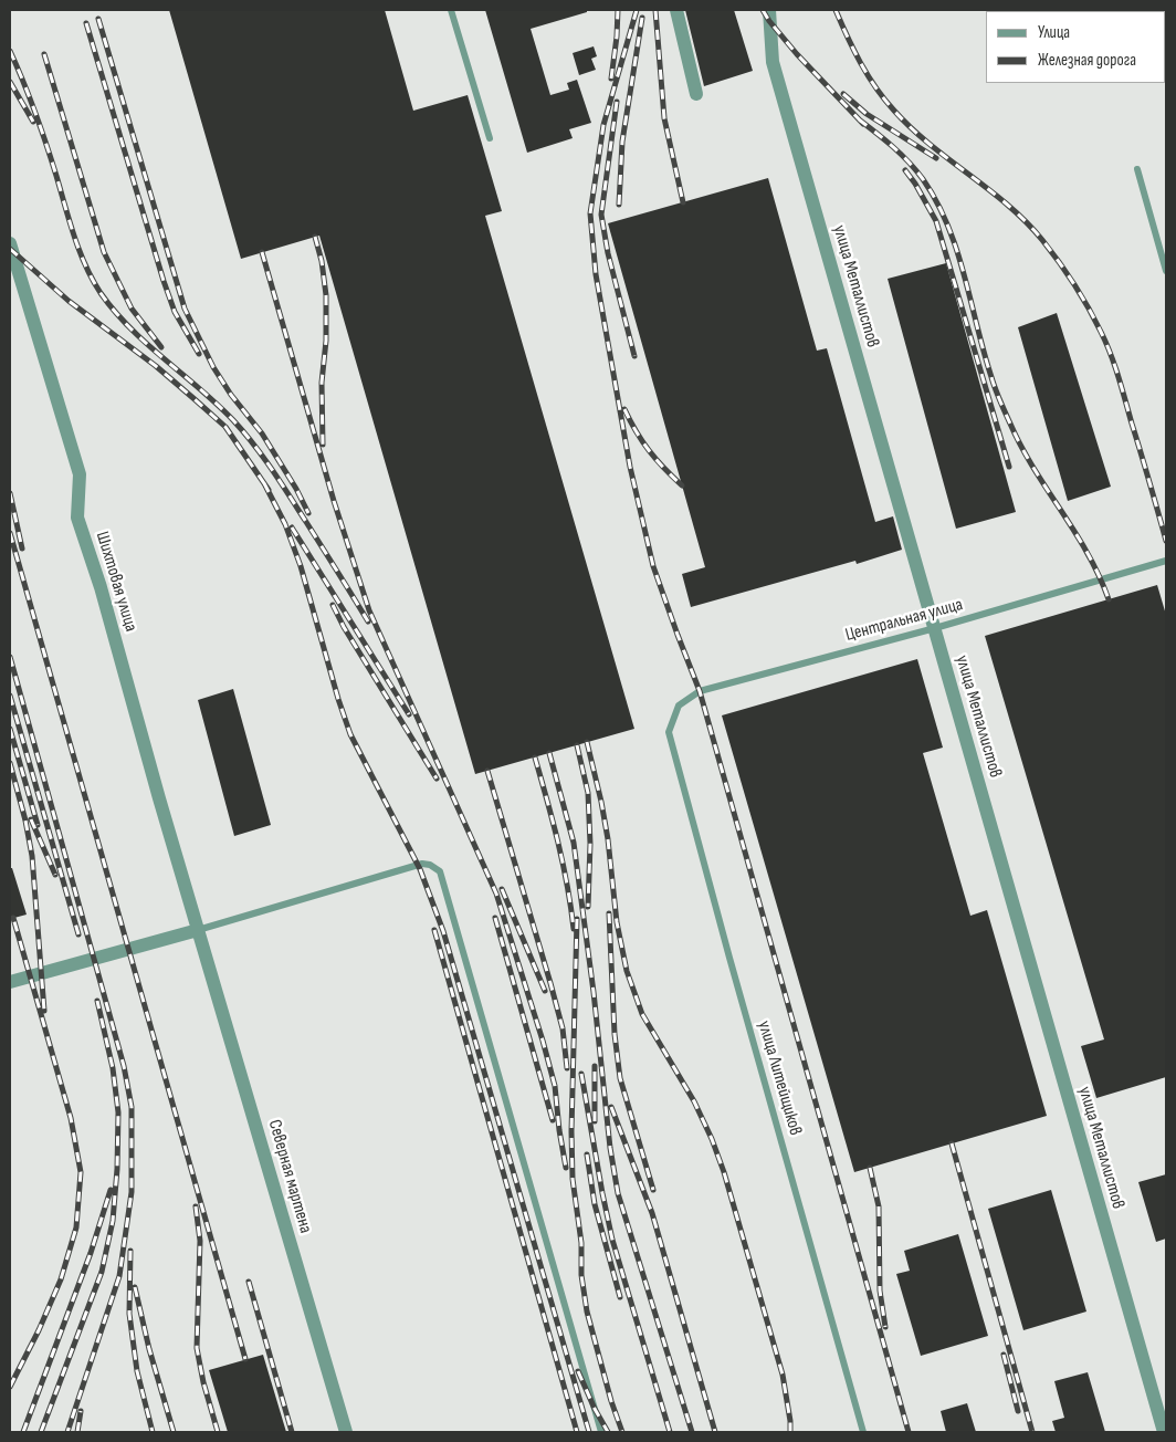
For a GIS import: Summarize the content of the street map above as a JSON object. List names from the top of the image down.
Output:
{
  "streets": {
    "street": ["улица Металлистов", "Шихтовая улица", "Северная мартена"],
    "lane": ["Центральная улица", "улица Литейщиков"]
  },
  "crossings": [
    ["улица Металлистов", "Центральная улица"],
    ["Шихтовая улица", "Северная мартена"],
    ["Центральная улица", "улица Литейщиков"]
  ],
  "legend": ["Улица", "Железная дорога"]
}
